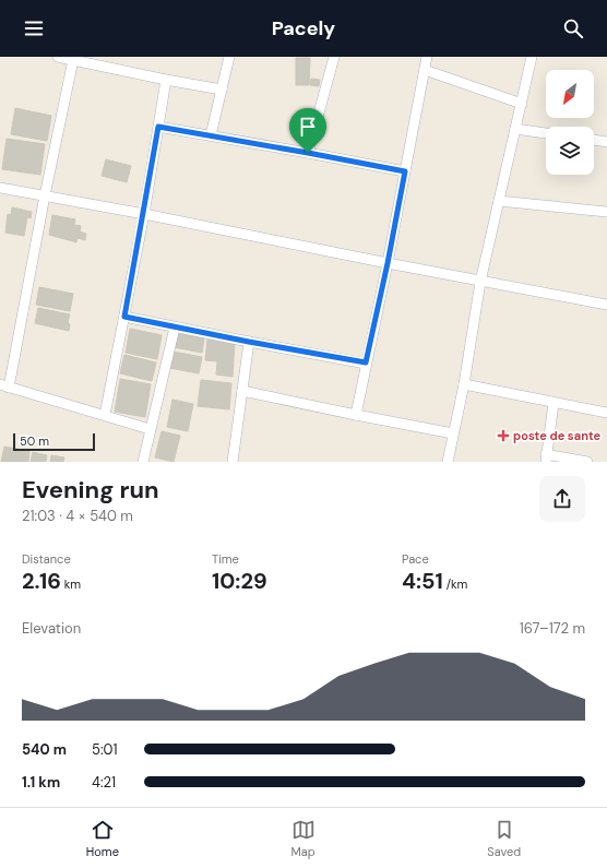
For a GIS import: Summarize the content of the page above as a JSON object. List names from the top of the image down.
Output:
{
  "places": {
    "health": ["poste de sante"]
  },
  "scale_bar": "50 m",
  "north": "bottom left",
  "page": {
    "header": "Pacely",
    "scale": "50 m",
    "heading": ["Evening run", "21:03 · 4 × 540 m"],
    "stats": [
      ["Distance", "2.16 km"],
      ["Time", "10:29"],
      ["Pace", "4:51 /km"]
    ],
    "chart": ["Elevation", "167–172 m"],
    "list": [
      {
        "name": "540 m",
        "note": "5:01"
      },
      {
        "name": "1.1 km",
        "note": "4:21"
      }
    ],
    "tabs": ["Home", "Map", "Saved"]
  }
}
